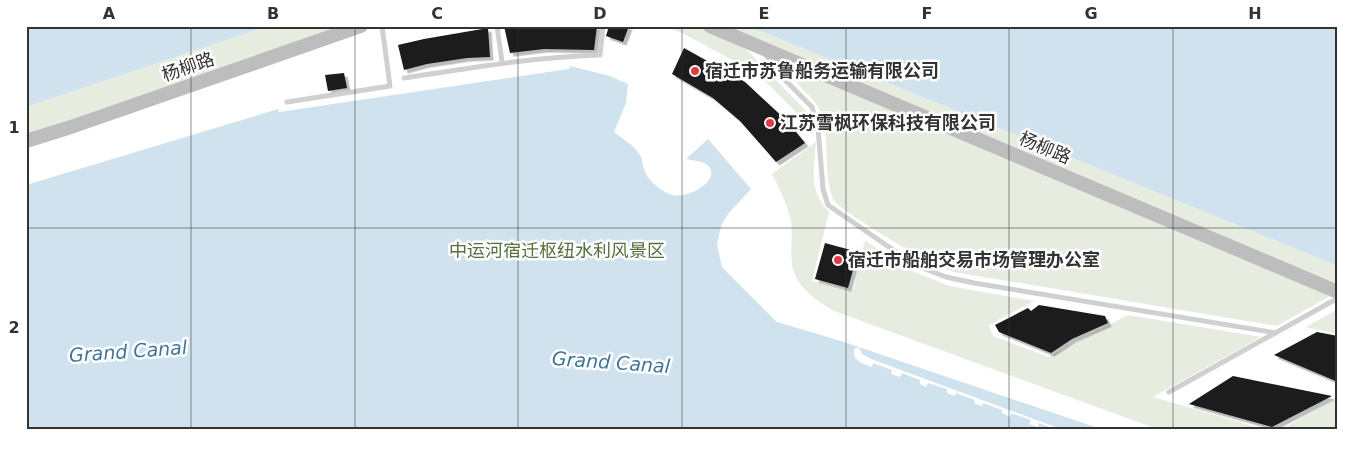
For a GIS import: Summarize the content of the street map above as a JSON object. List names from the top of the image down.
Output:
{
  "streets": {
    "street": ["杨柳路"]
  },
  "water": ["Grand Canal"],
  "parks": ["中运河宿迁枢纽水利风景区"],
  "places": ["宿迁市苏鲁船务运输有限公司", "江苏雪枫环保科技有限公司", "宿迁市船舶交易市场管理办公室"],
  "grid": {
    "columns": [
      "A",
      "B",
      "C",
      "D",
      "E",
      "F",
      "G",
      "H"
    ],
    "rows": ["1", "2"]
  }
}
